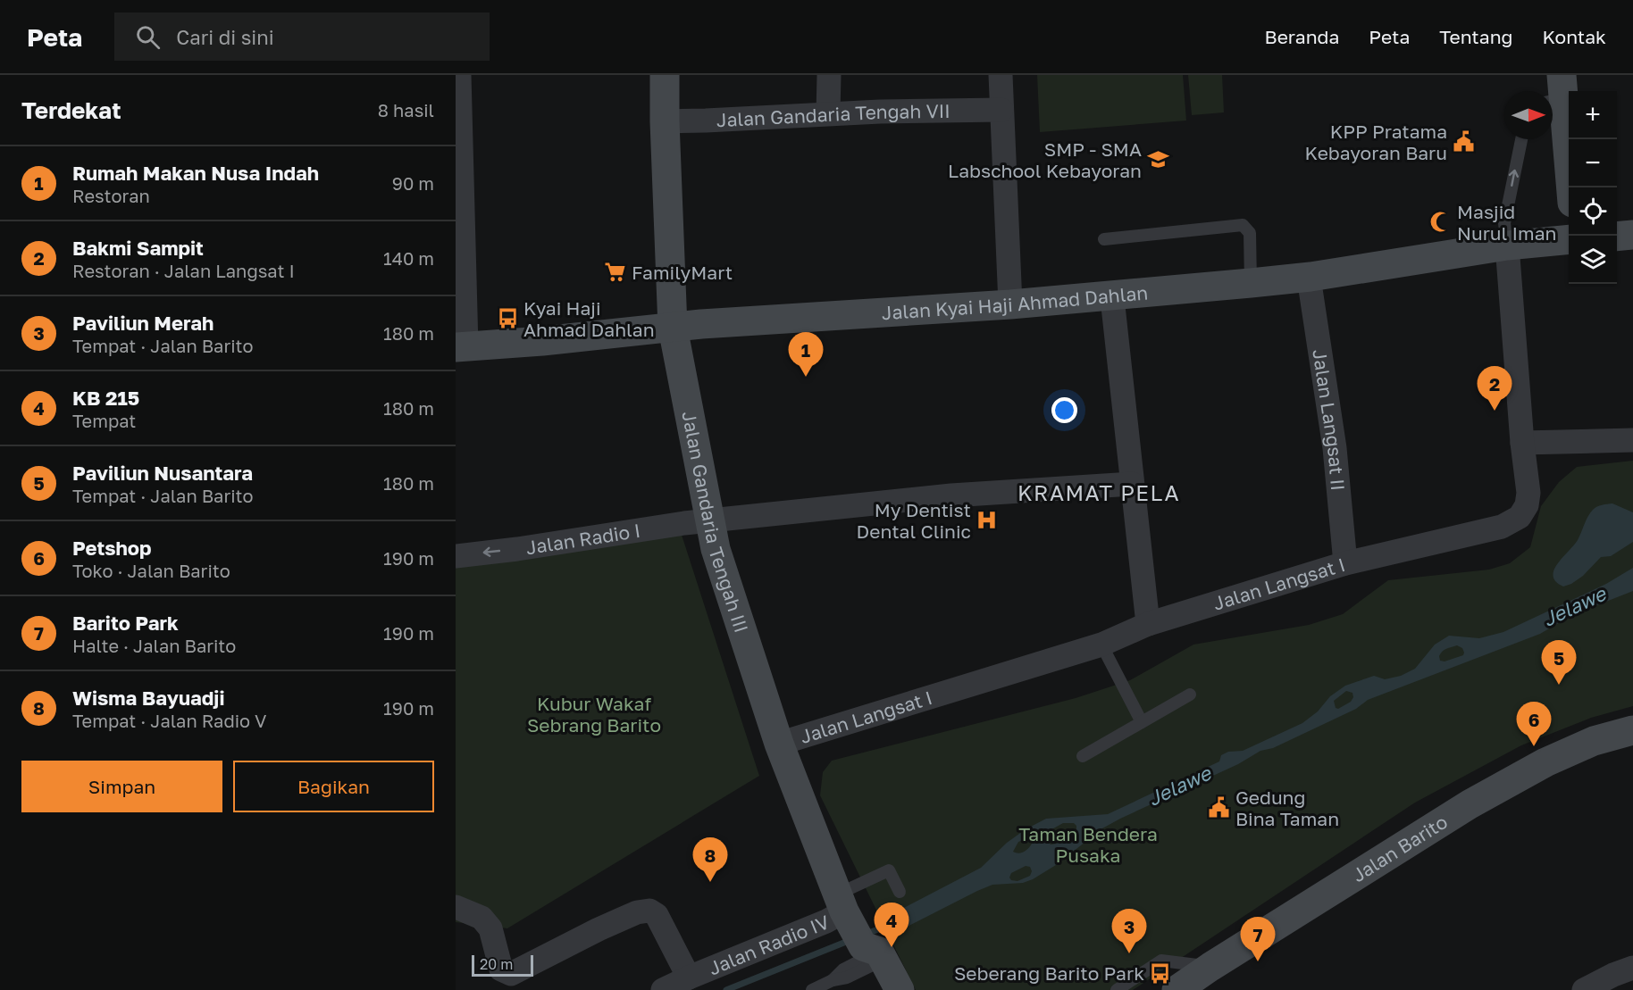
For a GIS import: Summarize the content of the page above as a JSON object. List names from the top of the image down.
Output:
{
  "streets": {
    "main road": ["Jalan Kyai Haji Ahmad Dahlan", "Jalan Gandaria Tengah III", "Jalan Barito"],
    "street": [
      "Jalan Gandaria Tengah VII",
      "Jalan Langsat II",
      "Jalan Radio I",
      "Jalan Langsat I",
      "Jalan Radio IV"
    ]
  },
  "crossings": [
    ["Jalan Gandaria Tengah VII", "Jalan Gandaria Tengah III"],
    ["Jalan Kyai Haji Ahmad Dahlan", "Jalan Langsat II"],
    ["Jalan Kyai Haji Ahmad Dahlan", "Jalan Gandaria Tengah III"],
    ["Jalan Kyai Haji Ahmad Dahlan", "Jalan Langsat I"],
    ["Jalan Langsat II", "Jalan Langsat I"],
    ["Jalan Gandaria Tengah III", "Jalan Radio I"],
    ["Jalan Gandaria Tengah III", "Jalan Langsat I"],
    ["Jalan Gandaria Tengah III", "Jalan Radio IV"]
  ],
  "one_way": ["Jalan Radio I"],
  "districts": ["KRAMAT PELA"],
  "water": ["Jelawe"],
  "parks": ["Kubur Wakaf Sebrang Barito", "Taman Bendera Pusaka"],
  "places": {
    "public building": ["KPP Pratama Kebayoran Baru", "Gedung Bina Taman"],
    "school or university": ["SMP - SMA Labschool Kebayoran"],
    "mosque": ["Masjid Nurul Iman"],
    "supermarket": ["FamilyMart"],
    "bus stop": ["Kyai Haji Ahmad Dahlan", "Seberang Barito Park"],
    "hospital": ["My Dentist Dental Clinic"]
  },
  "scale_bar": "20 m",
  "north": "right",
  "page": {
    "header": "Peta",
    "search": "Cari di sini",
    "nav": [
      "Beranda",
      "Peta",
      "Tentang",
      "Kontak"
    ],
    "heading": ["Terdekat", "8 hasil"],
    "map_buttons": ["+", "−"],
    "list": [
      {
        "mark": "1",
        "name": "Rumah Makan Nusa Indah",
        "note": "Restoran",
        "value": "90 m"
      },
      {
        "mark": "2",
        "name": "Bakmi Sampit",
        "note": "Restoran · Jalan Langsat I",
        "value": "140 m"
      },
      {
        "mark": "3",
        "name": "Paviliun Merah",
        "note": "Tempat · Jalan Barito",
        "value": "180 m"
      },
      {
        "mark": "4",
        "name": "KB 215",
        "note": "Tempat",
        "value": "180 m"
      },
      {
        "mark": "5",
        "name": "Paviliun Nusantara",
        "note": "Tempat · Jalan Barito",
        "value": "180 m"
      },
      {
        "mark": "6",
        "name": "Petshop",
        "note": "Toko · Jalan Barito",
        "value": "190 m"
      },
      {
        "mark": "7",
        "name": "Barito Park",
        "note": "Halte · Jalan Barito",
        "value": "190 m"
      },
      {
        "mark": "8",
        "name": "Wisma Bayuadji",
        "note": "Tempat · Jalan Radio V",
        "value": "190 m"
      }
    ],
    "pins": [
      "1",
      "2",
      "5",
      "6",
      "8",
      "4",
      "3",
      "7"
    ],
    "buttons": ["Simpan", "Bagikan"],
    "scale": "20 m"
  }
}
